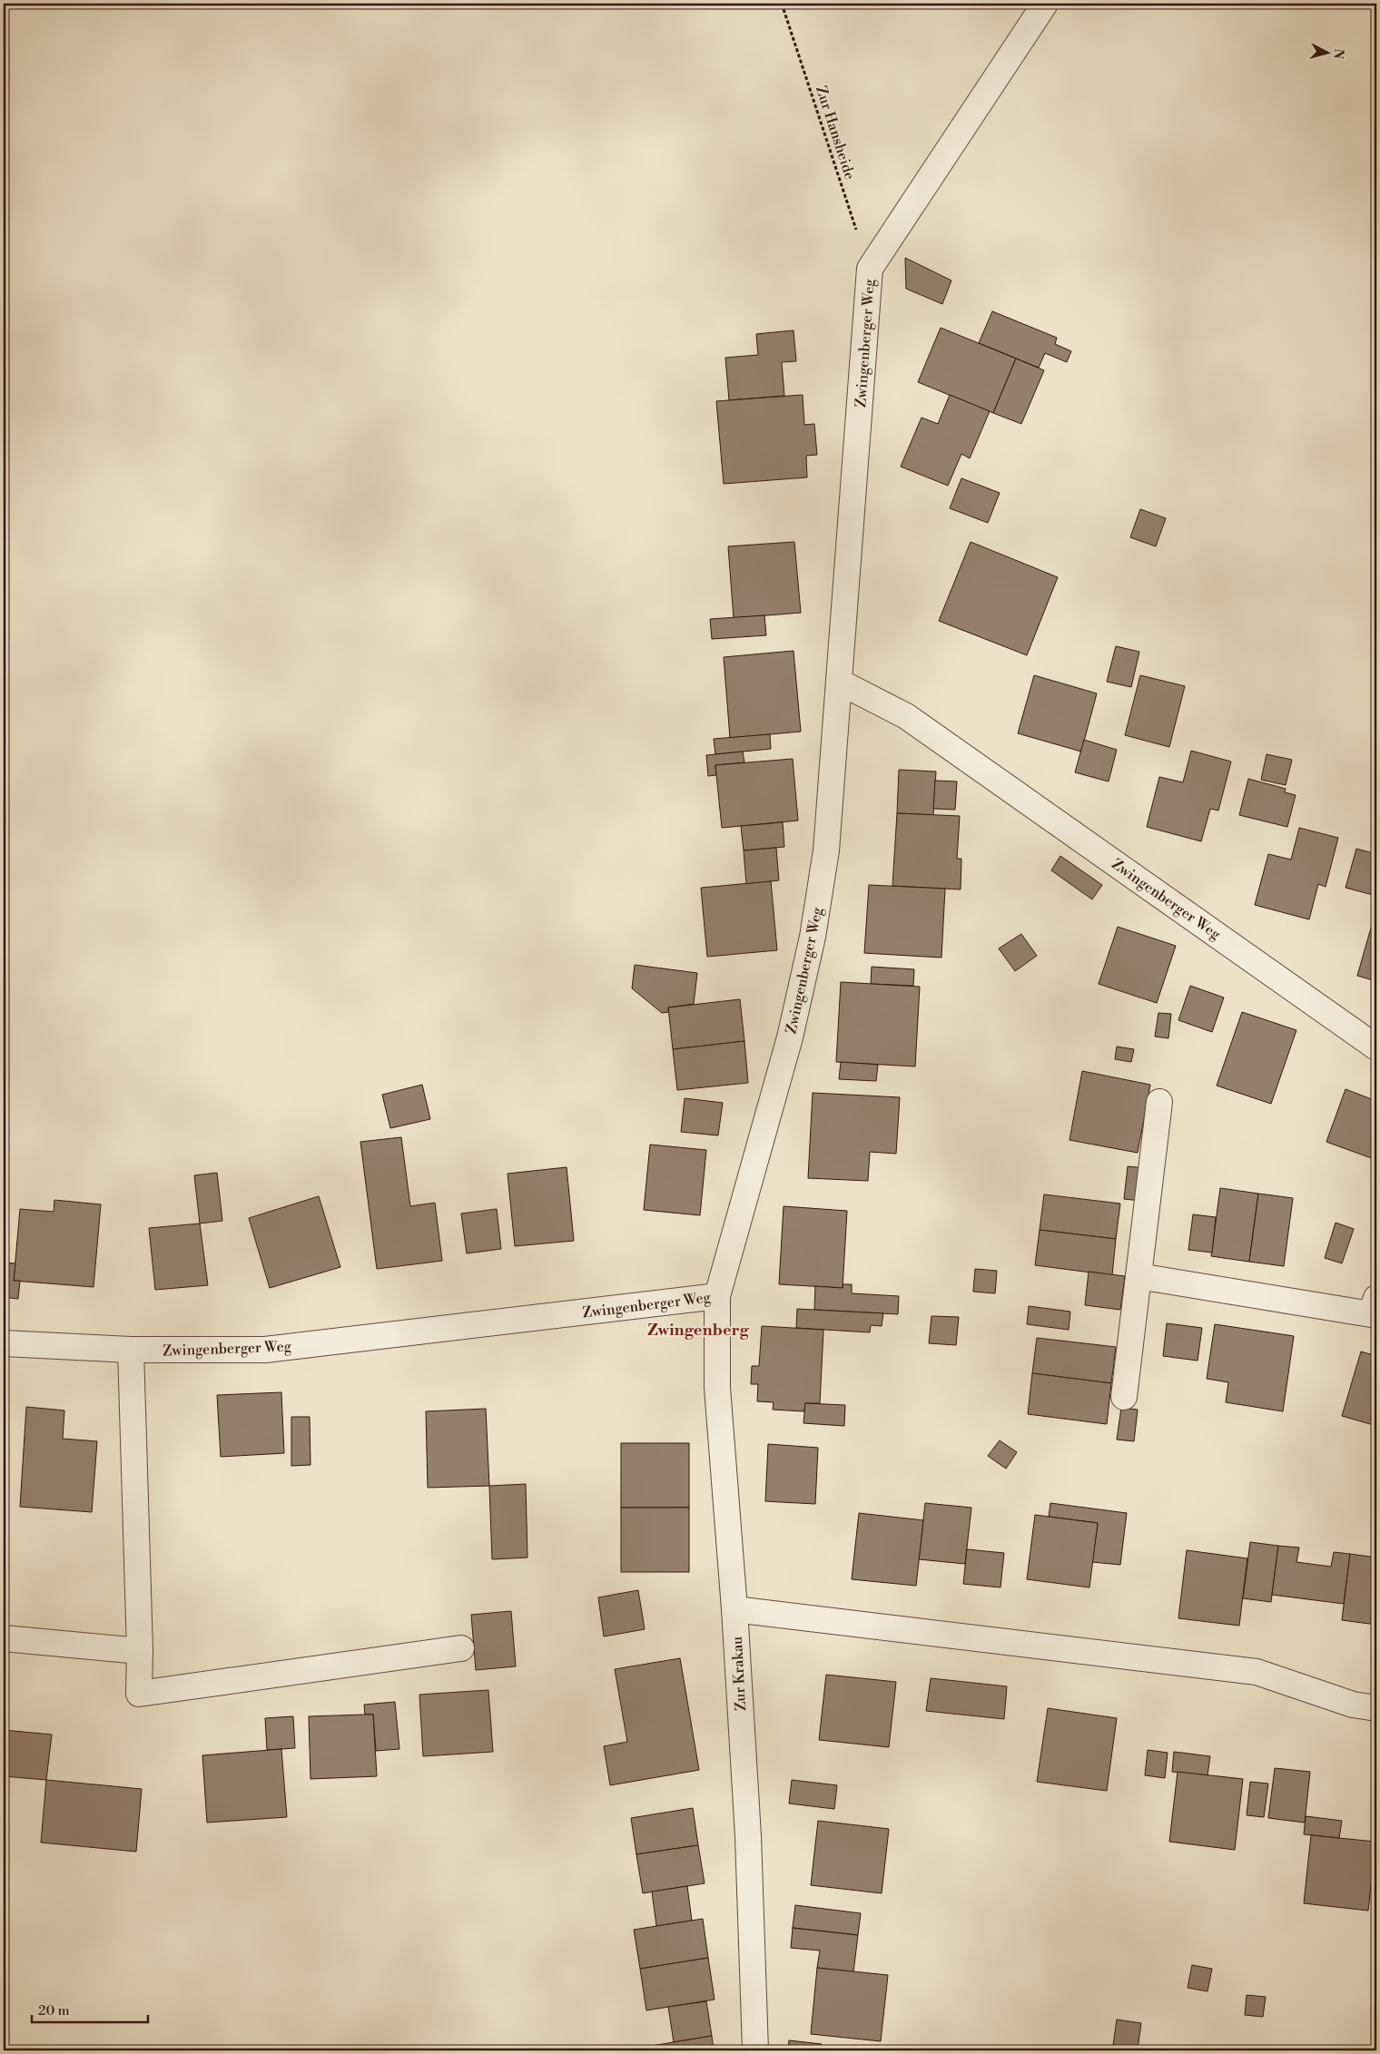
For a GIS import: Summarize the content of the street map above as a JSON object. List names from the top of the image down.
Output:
{
  "streets": {
    "street": ["Zwingenberger Weg", "Zur Krakau"],
    "path": ["Zur Hansheide"]
  },
  "crossings": [
    ["Zur Hansheide", "Zwingenberger Weg"],
    ["Zwingenberger Weg", "Zur Krakau"]
  ],
  "districts": ["Zwingenberg"],
  "scale_bar": "20 m",
  "north": "right"
}
